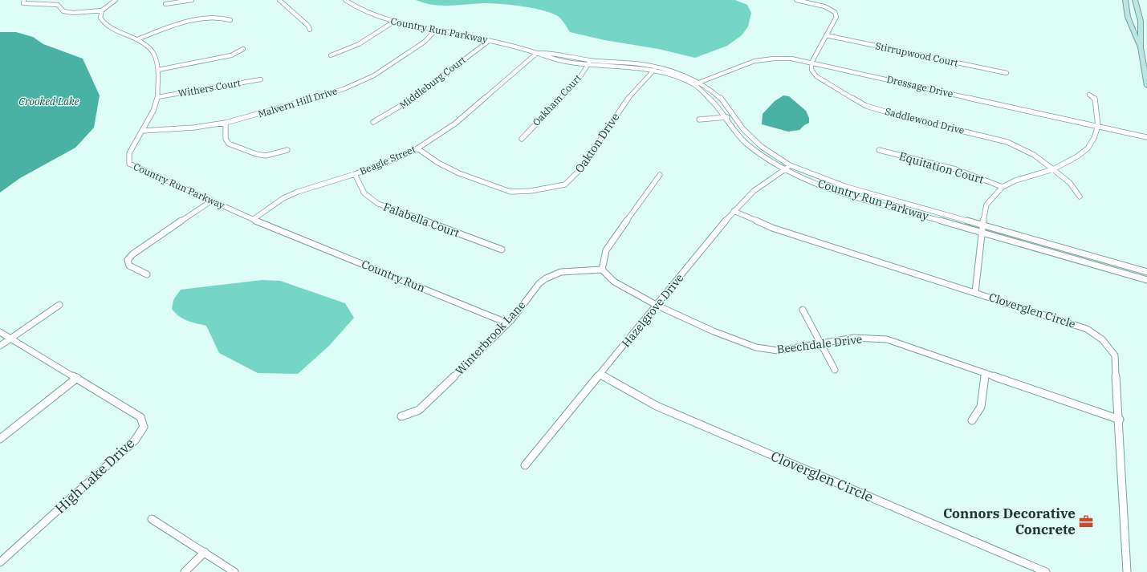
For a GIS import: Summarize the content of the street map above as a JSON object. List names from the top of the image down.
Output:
{
  "streets": {
    "street": [
      "Country Run Parkway",
      "Stirrupwood Court",
      "Middleburg Court",
      "Dressage Drive",
      "Withers Court",
      "Oakham Court",
      "Malvern Hill Drive",
      "Saddlewood Drive",
      "Oakton Drive",
      "Beagle Street",
      "Equitation Court",
      "Falabella Court",
      "Country Run",
      "Hazelgrove Drive",
      "Cloverglen Circle",
      "Winterbrook Lane",
      "Beechdale Drive",
      "High Lake Drive"
    ]
  },
  "crossings": [
    ["Country Run Parkway", "Middleburg Court"],
    ["Country Run Parkway", "Dressage Drive"],
    ["Country Run Parkway", "Withers Court"],
    ["Country Run Parkway", "Oakham Court"],
    ["Country Run Parkway", "Malvern Hill Drive"],
    ["Country Run Parkway", "Oakton Drive"],
    ["Country Run Parkway", "Beagle Street"],
    ["Country Run Parkway", "Country Run"],
    ["Country Run Parkway", "Hazelgrove Drive"],
    ["Dressage Drive", "Saddlewood Drive"],
    ["Oakton Drive", "Beagle Street"],
    ["Beagle Street", "Falabella Court"],
    ["Country Run", "Winterbrook Lane"],
    ["Hazelgrove Drive", "Cloverglen Circle"],
    ["Hazelgrove Drive", "Beechdale Drive"],
    ["Cloverglen Circle", "Beechdale Drive"],
    ["Winterbrook Lane", "Beechdale Drive"]
  ],
  "water": ["Crooked Lake"],
  "places": {
    "office": ["Connors Decorative Concrete"]
  }
}
